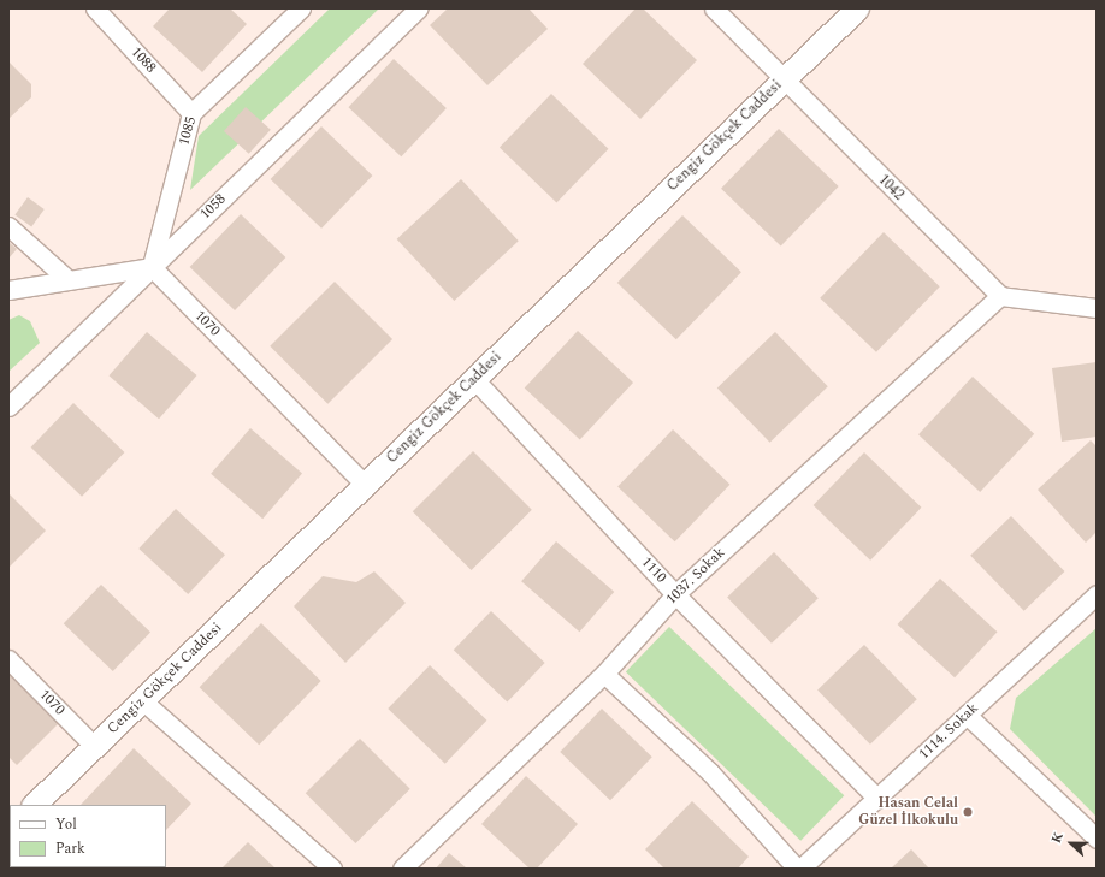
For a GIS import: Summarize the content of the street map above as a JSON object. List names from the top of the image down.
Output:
{
  "streets": {
    "street": [
      "1088",
      "1085",
      "Cengiz Gökçek Caddesi",
      "1042",
      "1058",
      "1070",
      "1110",
      "1037. Sokak",
      "1114. Sokak"
    ]
  },
  "crossings": [
    ["1088", "1085"],
    ["1085", "1058"],
    ["1085", "1070"],
    ["Cengiz Gökçek Caddesi", "1042"],
    ["Cengiz Gökçek Caddesi", "1070"],
    ["Cengiz Gökçek Caddesi", "1110"],
    ["1042", "1037. Sokak"],
    ["1058", "1070"],
    ["1110", "1037. Sokak"],
    ["1110", "1114. Sokak"]
  ],
  "places": ["Hasan Celal Güzel İlkokulu"],
  "legend": ["Yol", "Park"],
  "north": "left"
}
